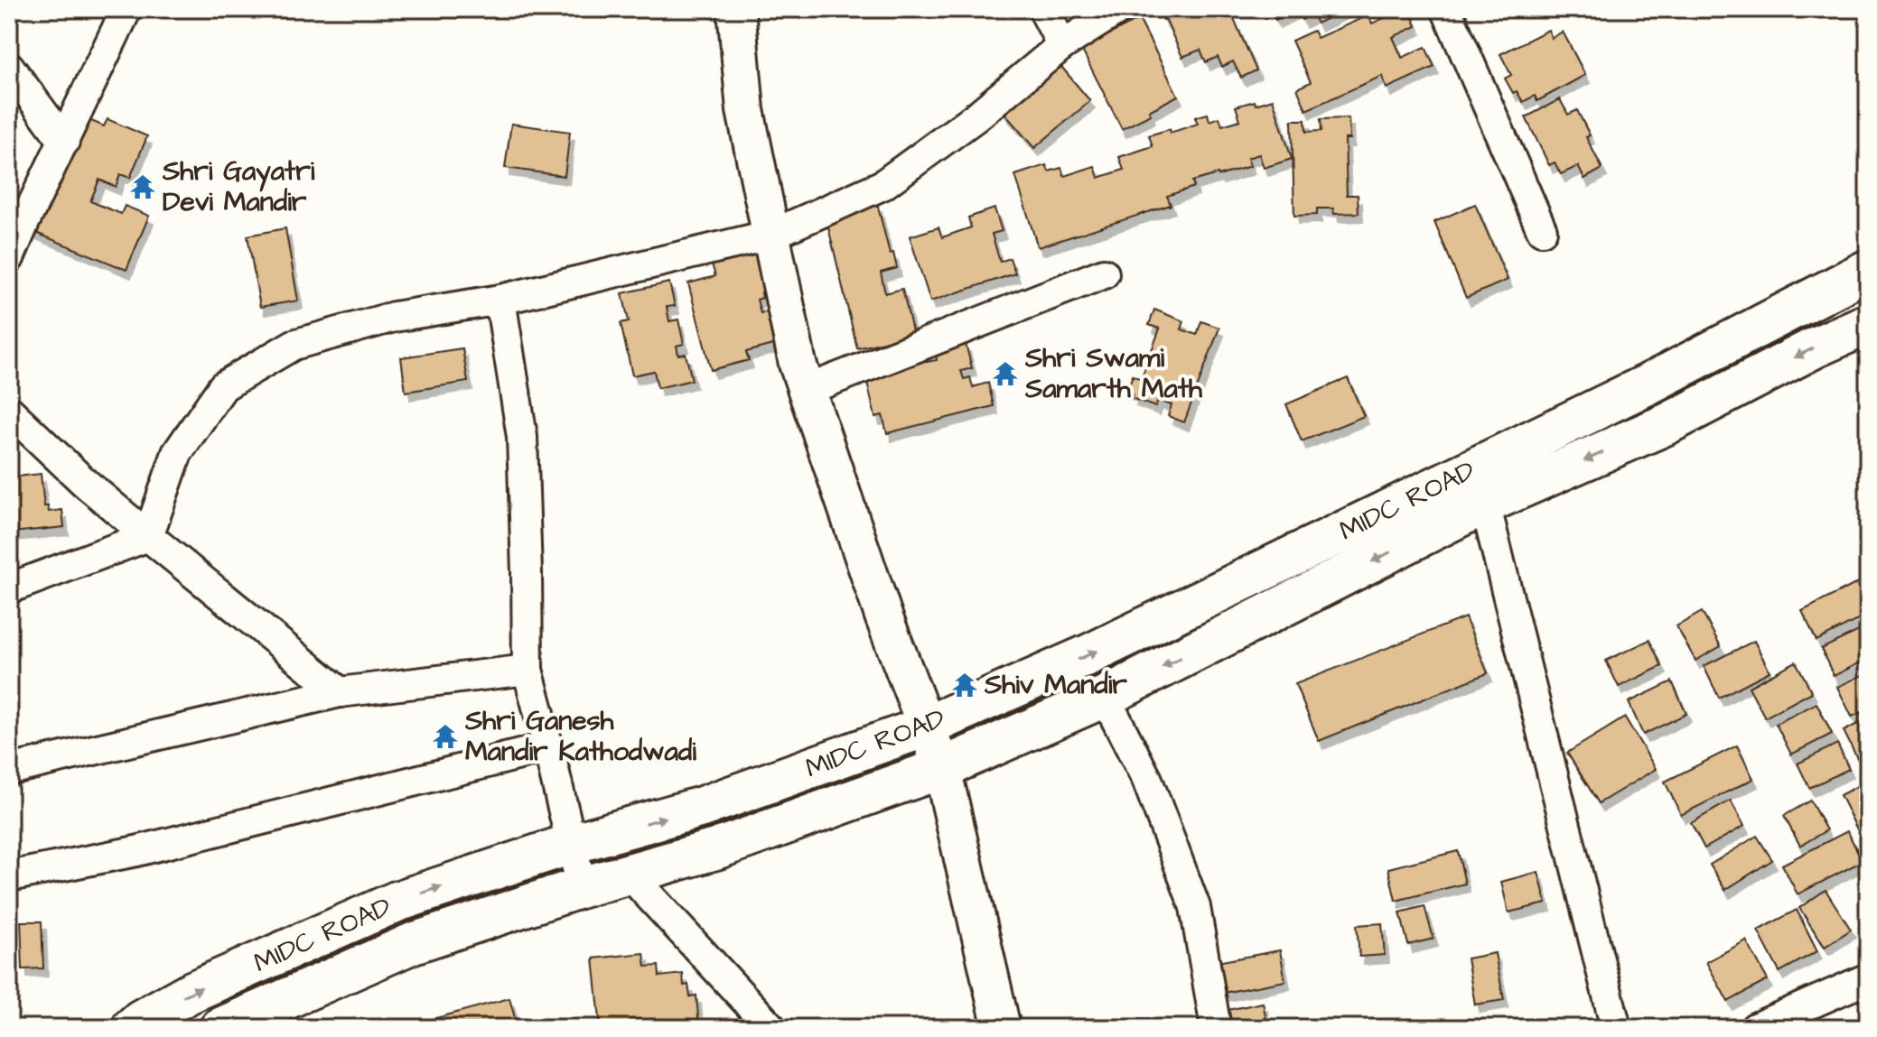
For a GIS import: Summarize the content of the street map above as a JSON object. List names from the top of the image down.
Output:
{
  "streets": {
    "main road": ["MIDC ROAD"]
  },
  "places": {
    "temple": [
      "Shri Gayatri Devi Mandir",
      "Shri Swami Samarth Math",
      "Shiv Mandir",
      "Shri Ganesh Mandir Kathodwadi"
    ]
  }
}
